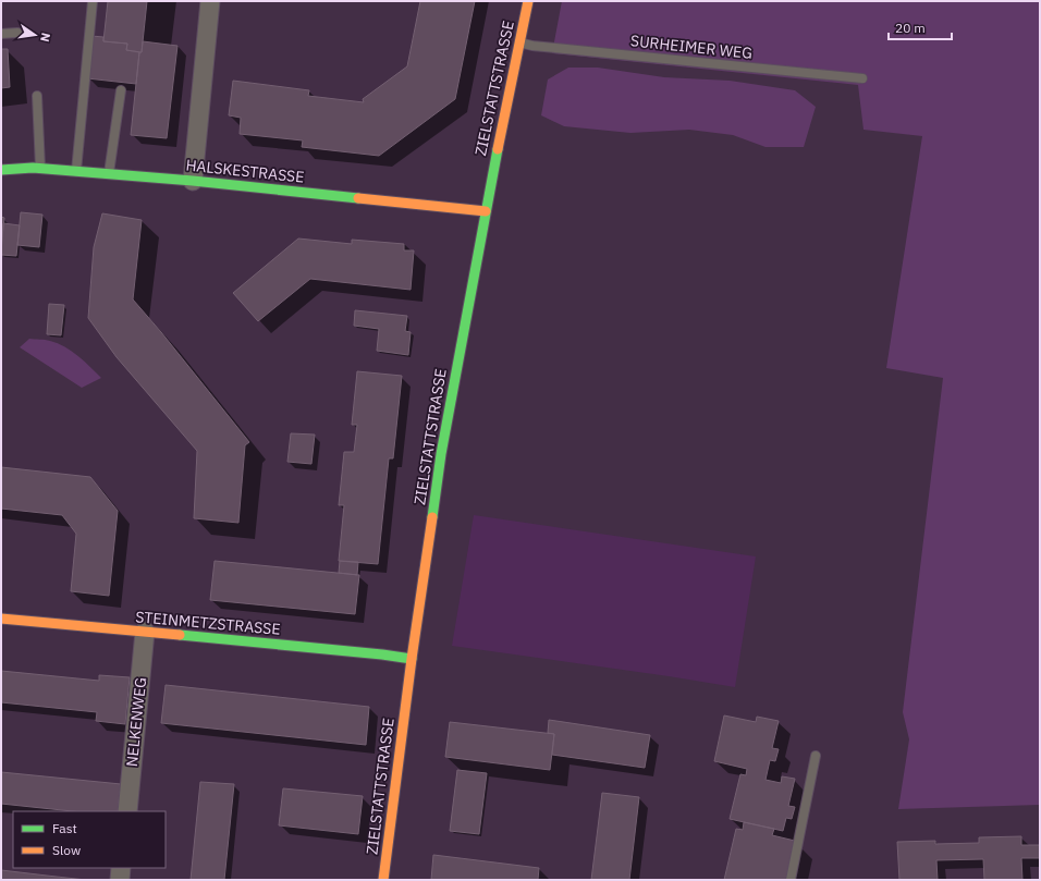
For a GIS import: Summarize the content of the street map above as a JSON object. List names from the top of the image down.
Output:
{
  "streets": {
    "street": [
      "ZIELSTATTSTRASSE",
      "HALSKESTRASSE",
      "STEINMETZSTRASSE",
      "NELKENWEG"
    ],
    "lane": ["SURHEIMER WEG"]
  },
  "crossings": [
    ["SURHEIMER WEG", "ZIELSTATTSTRASSE"],
    ["ZIELSTATTSTRASSE", "HALSKESTRASSE"],
    ["ZIELSTATTSTRASSE", "STEINMETZSTRASSE"],
    ["STEINMETZSTRASSE", "NELKENWEG"]
  ],
  "legend": ["Fast", "Slow"],
  "scale_bar": "20 m",
  "north": "right"
}
